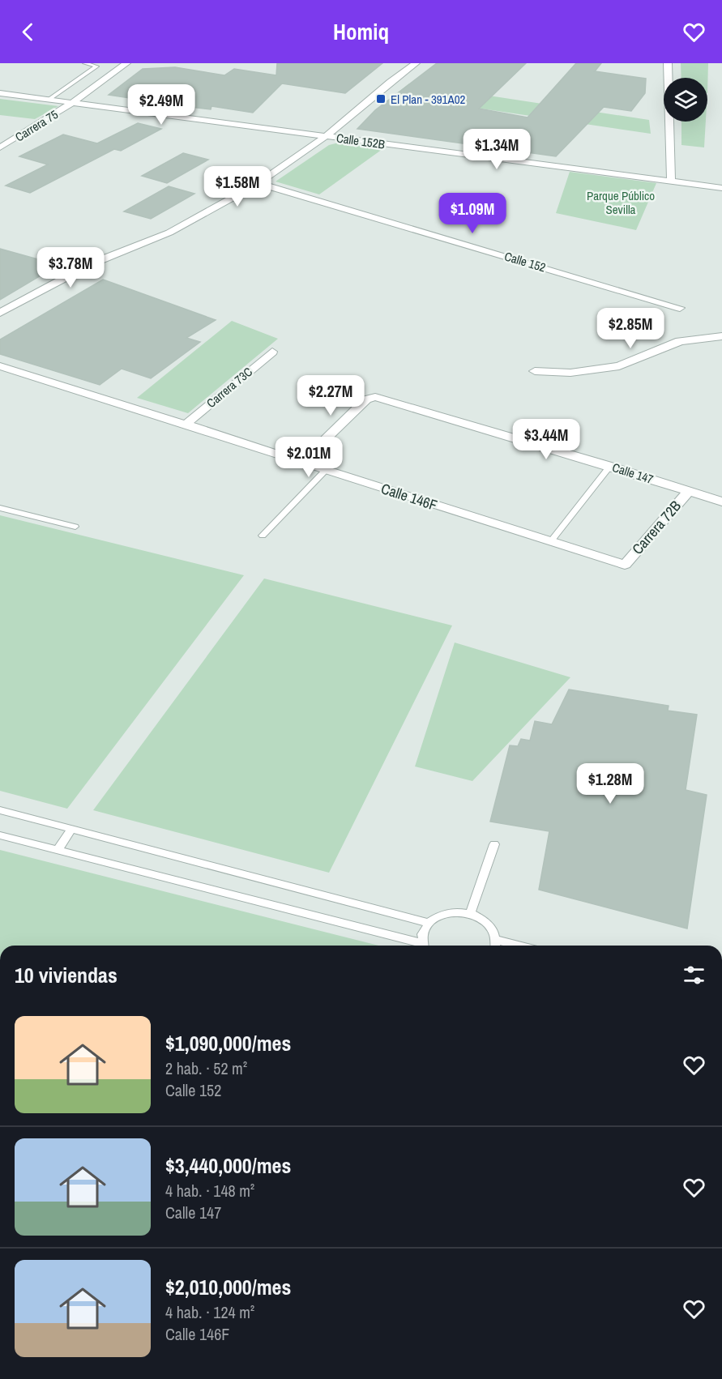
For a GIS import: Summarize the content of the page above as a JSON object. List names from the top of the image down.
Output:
{
  "streets": {
    "street": [
      "Carrera 75",
      "Calle 152B",
      "Calle 152",
      "Carrera 73C",
      "Calle 147",
      "Calle 146F",
      "Carrera 72B"
    ]
  },
  "crossings": [
    ["Carrera 75", "Calle 152B"],
    ["Carrera 73C", "Calle 146F"],
    ["Calle 147", "Calle 146F"],
    ["Calle 147", "Carrera 72B"],
    ["Calle 146F", "Carrera 72B"]
  ],
  "parks": ["Parque Público Sevilla"],
  "places": {
    "transit": ["El Plan - 391A02"]
  },
  "page": {
    "header": "Homiq",
    "price": [
      "$2.49M",
      "$1.34M",
      "$1.58M",
      "$1.09M",
      "$3.78M",
      "$2.85M",
      "$2.27M",
      "$3.44M",
      "$2.01M",
      "$1.28M"
    ],
    "heading": "10 viviendas",
    "list": [
      {
        "name": "$1,090,000/mes",
        "note": "2 hab. · 52 m² · Calle 152"
      },
      {
        "name": "$3,440,000/mes",
        "note": "4 hab. · 148 m² · Calle 147"
      },
      {
        "name": "$2,010,000/mes",
        "note": "4 hab. · 124 m² · Calle 146F"
      }
    ]
  }
}
